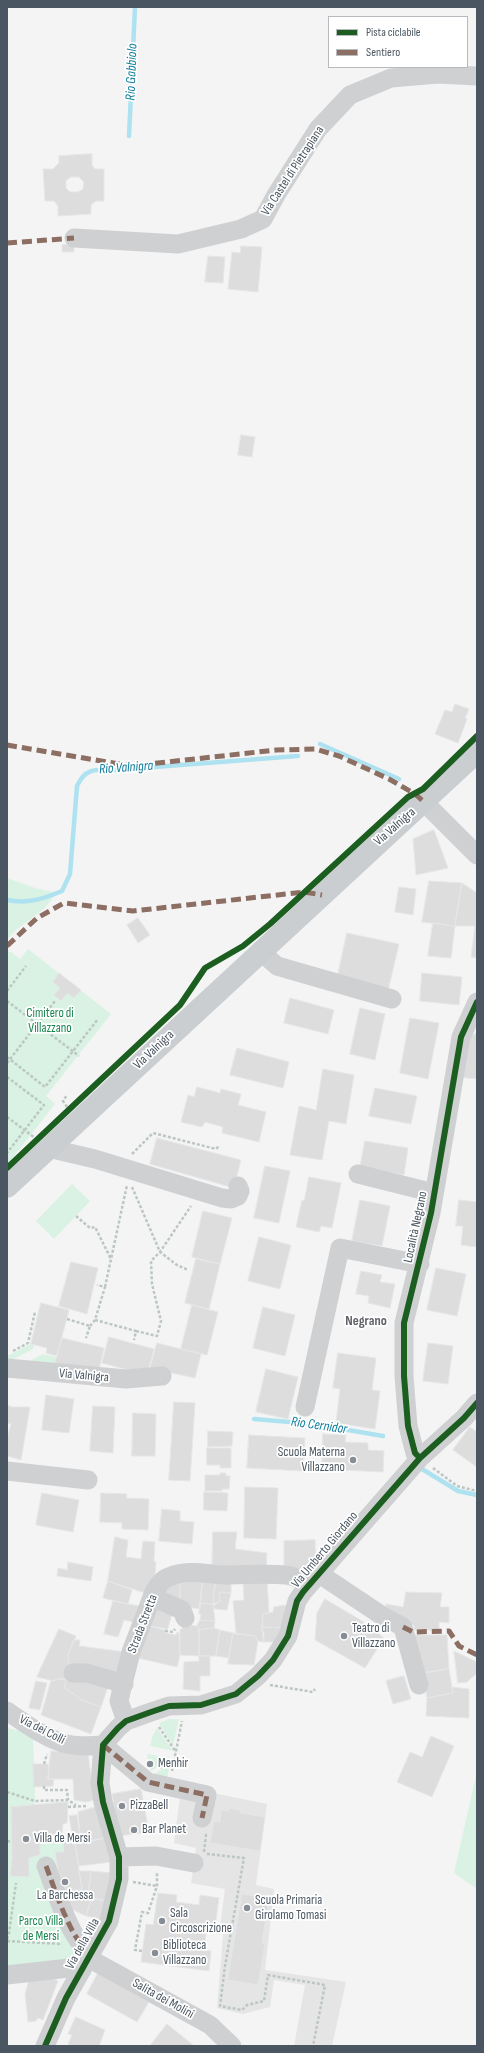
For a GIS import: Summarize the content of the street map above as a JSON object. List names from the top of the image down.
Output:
{
  "streets": {
    "main road": ["Via Valnigra"],
    "street": [
      "Via Castel di Pietrapiana",
      "Località Negrano",
      "Via Umberto Giordano",
      "Strada Stretta",
      "Via dei Colli",
      "Via della Villa",
      "Salita dei Molini"
    ]
  },
  "crossings": [
    ["Località Negrano", "Via Umberto Giordano"],
    ["Via Umberto Giordano", "Strada Stretta"],
    ["Via dei Colli", "Via della Villa"],
    ["Via della Villa", "Salita dei Molini"]
  ],
  "districts": ["Negrano"],
  "water": ["Rio Gabbiolo", "Rio Valnigra", "Rio Cernidor"],
  "parks": ["Cimitero di Villazzano", "Parco Villa de Mersi"],
  "places": [
    "Scuola Materna Villazzano",
    "Teatro di Villazzano",
    "Menhir",
    "PizzaBell",
    "Bar Planet",
    "Villa de Mersi",
    "La Barchessa",
    "Scuola Primaria Girolamo Tomasi",
    "Sala Circoscrizione",
    "Biblioteca Villazzano"
  ],
  "legend": ["Pista ciclabile", "Sentiero"]
}
